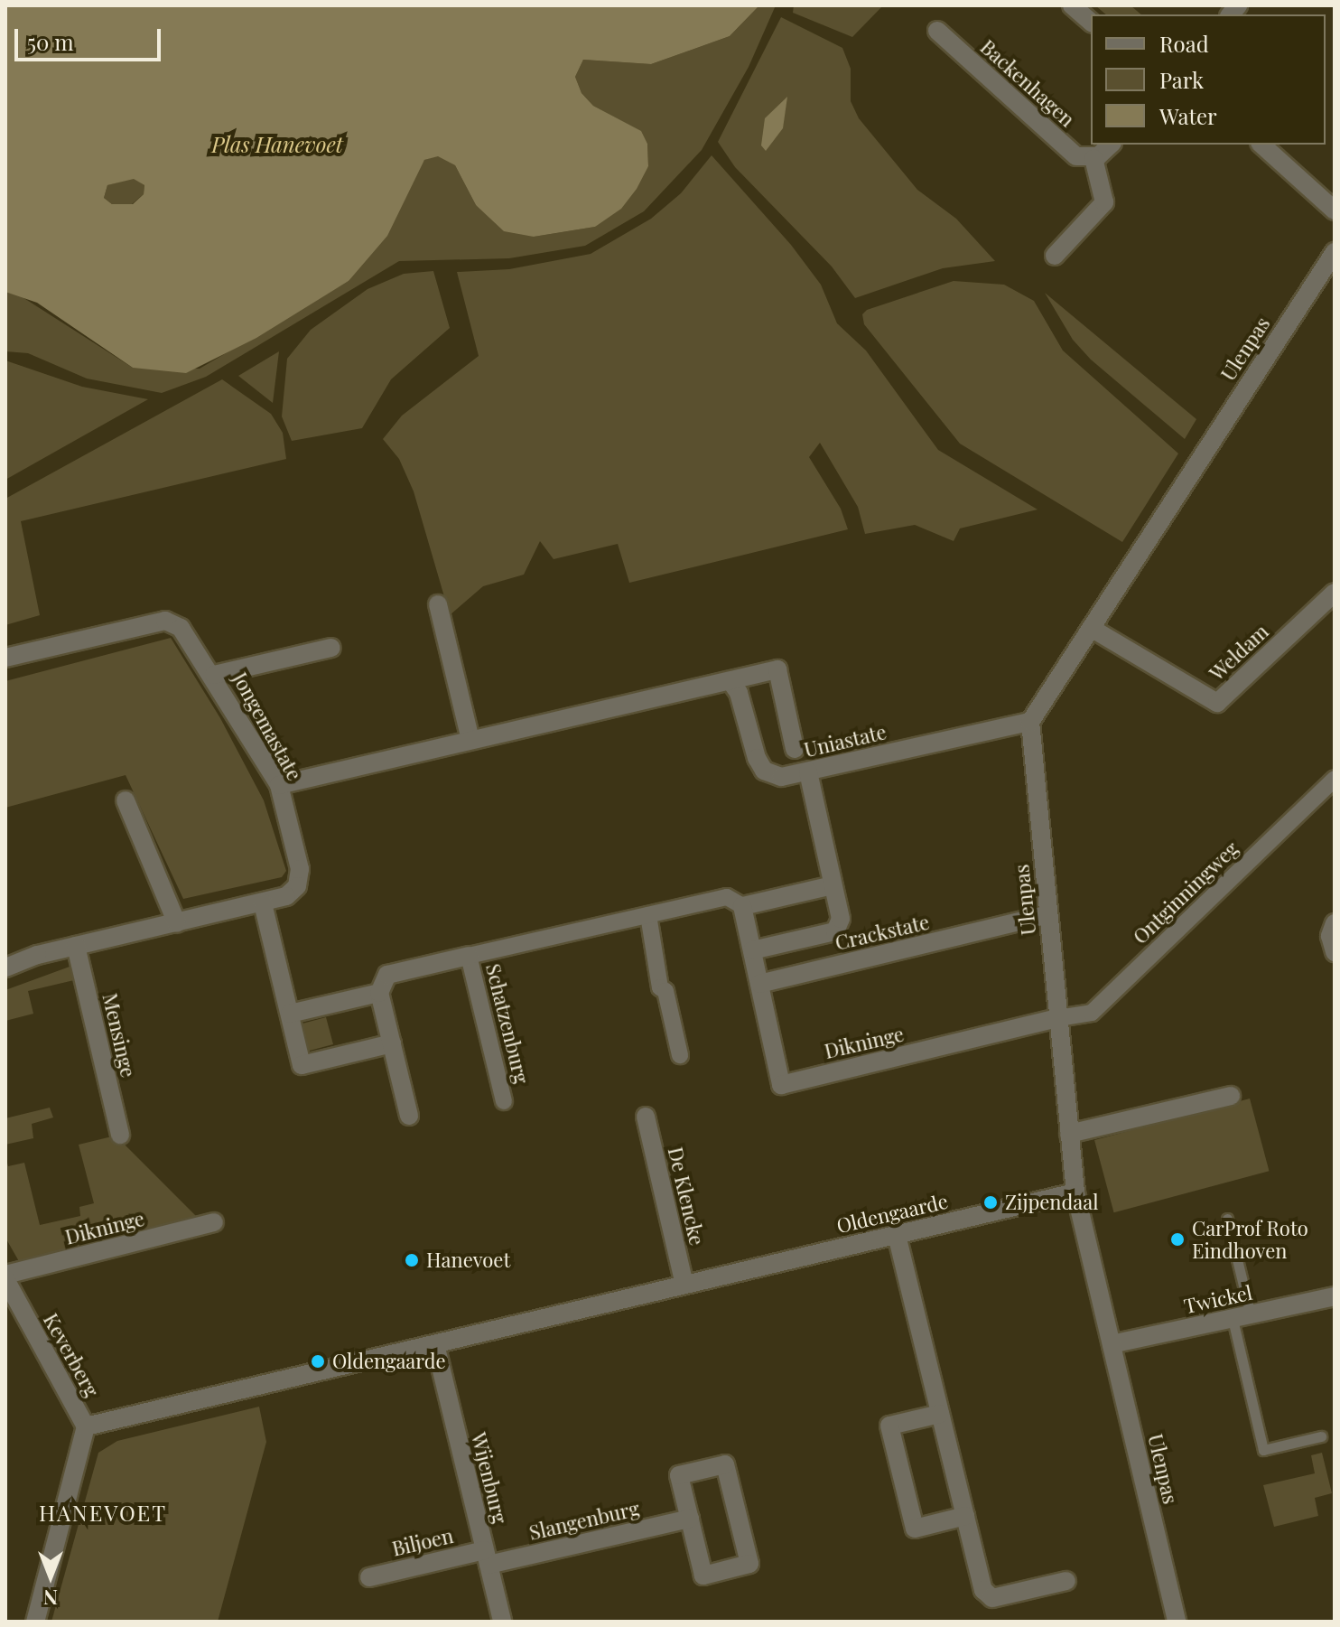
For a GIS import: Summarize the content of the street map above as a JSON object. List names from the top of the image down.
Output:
{
  "streets": {
    "street": [
      "Backenhagen",
      "Ulenpas",
      "Weldam",
      "Jongemastate",
      "Uniastate",
      "Ontginningweg",
      "Crackstate",
      "Schatzenburg",
      "Mensinge",
      "Dikninge",
      "De Klencke",
      "Oldengaarde",
      "Twickel",
      "Keverberg",
      "Wijenburg",
      "Slangenburg",
      "Biljoen"
    ]
  },
  "crossings": [
    ["Ulenpas", "Weldam"],
    ["Ulenpas", "Uniastate"],
    ["Ulenpas", "Ontginningweg"],
    ["Ulenpas", "Crackstate"],
    ["Ulenpas", "Dikninge"],
    ["Ulenpas", "Oldengaarde"],
    ["Ulenpas", "Twickel"],
    ["Jongemastate", "Uniastate"],
    ["Jongemastate", "Mensinge"],
    ["Uniastate", "Crackstate"],
    ["Ontginningweg", "Dikninge"],
    ["Crackstate", "Dikninge"],
    ["Dikninge", "Keverberg"],
    ["De Klencke", "Oldengaarde"],
    ["Oldengaarde", "Keverberg"],
    ["Oldengaarde", "Wijenburg"],
    ["Wijenburg", "Slangenburg"],
    ["Wijenburg", "Biljoen"],
    ["Slangenburg", "Biljoen"]
  ],
  "districts": ["HANEVOET"],
  "water": ["Plas Hanevoet"],
  "places": [
    "Zijpendaal",
    "CarProf Roto Eindhoven",
    "Hanevoet",
    "Oldengaarde"
  ],
  "legend": ["Road", "Park", "Water"],
  "scale_bar": "50 m",
  "north": "bottom"
}
